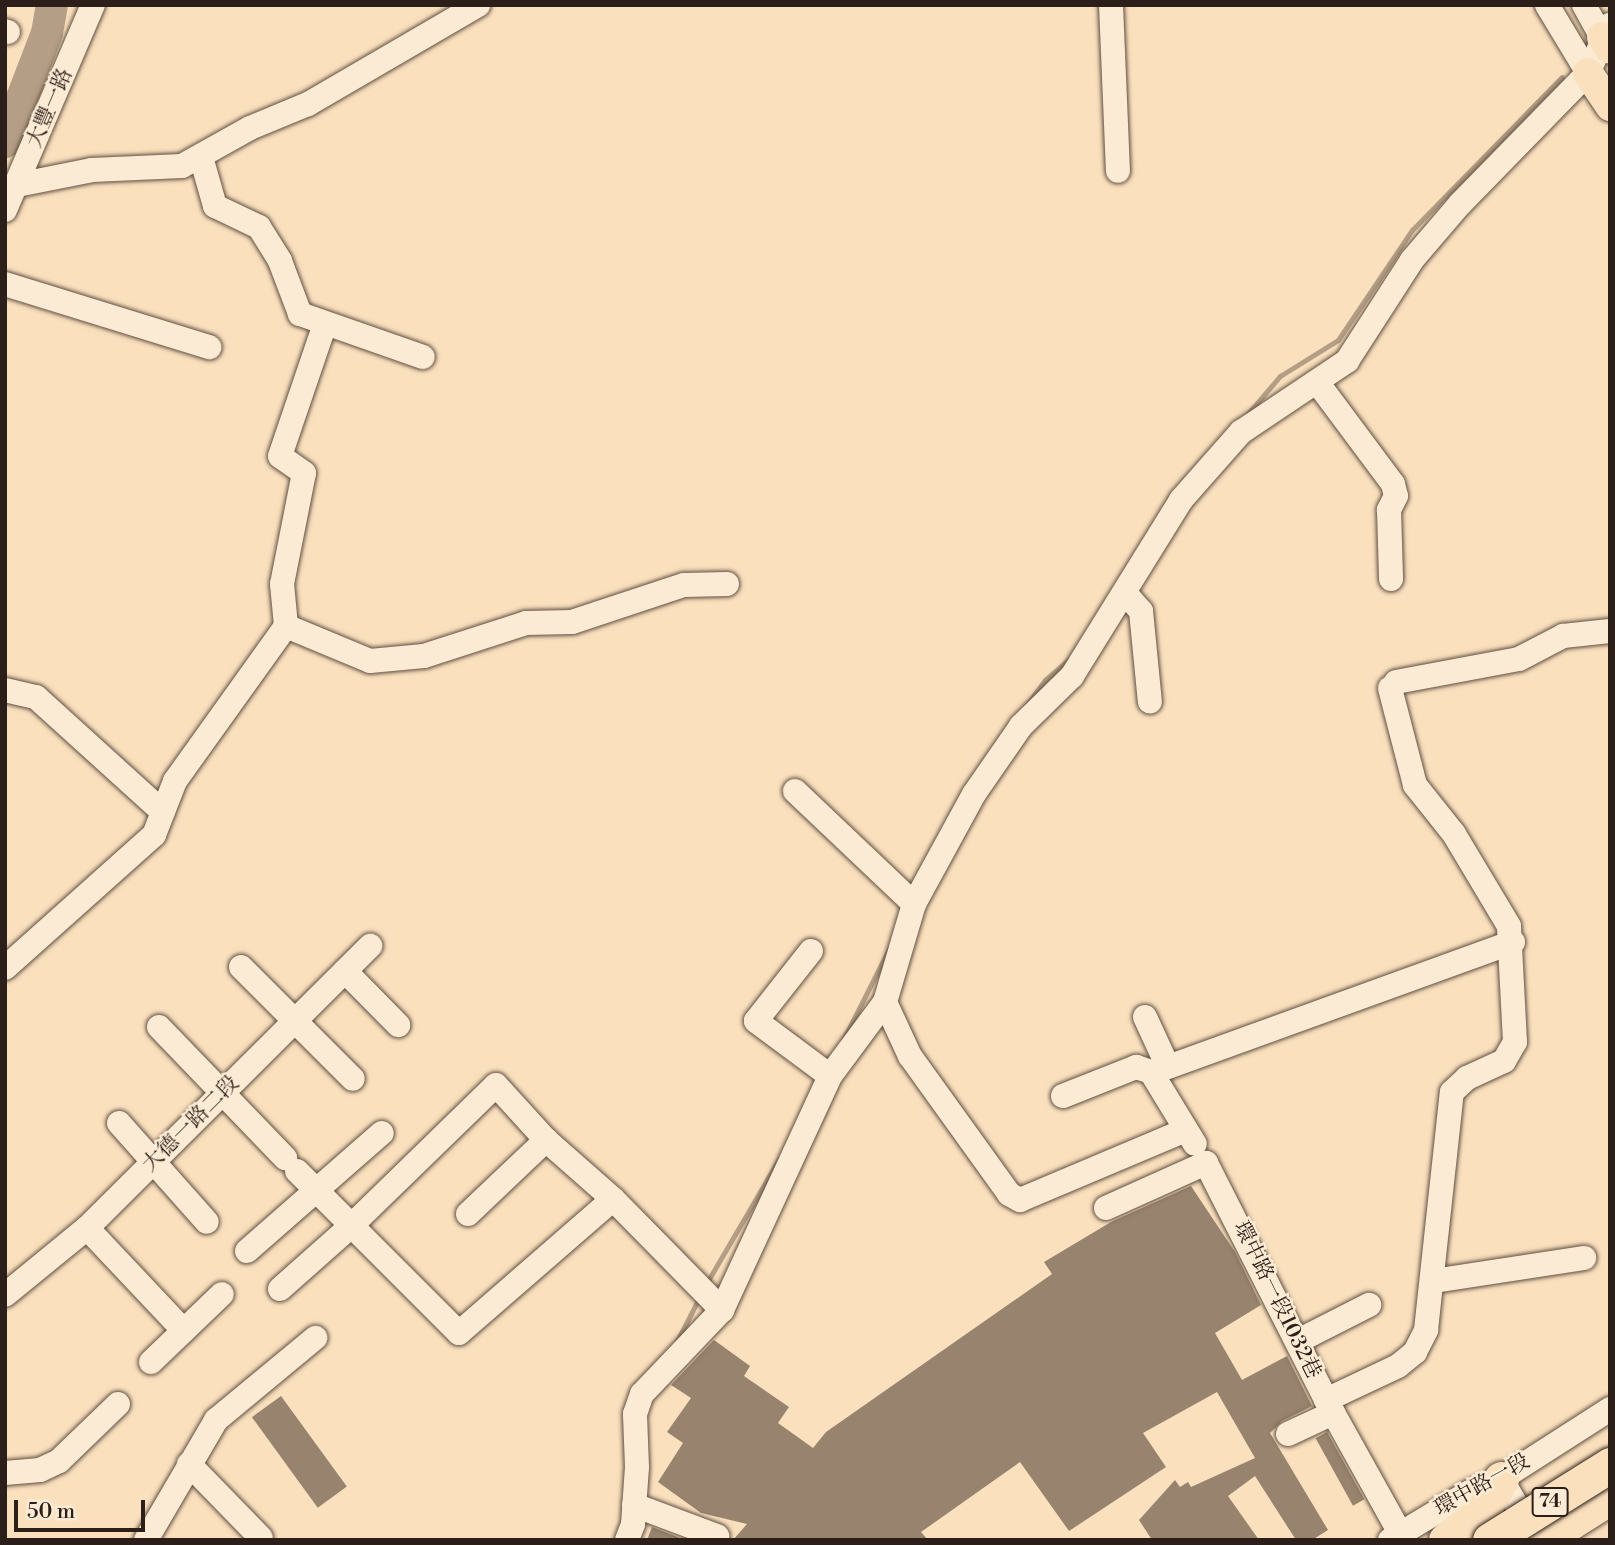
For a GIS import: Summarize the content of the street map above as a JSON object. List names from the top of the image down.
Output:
{
  "streets": {
    "highway": ["74"],
    "street": [
      "大豐一路",
      "大德一路二段",
      "環中路一段1032巷",
      "環中路一段"
    ]
  },
  "crossings": [
    ["環中路一段1032巷", "環中路一段"]
  ],
  "scale_bar": "50 m"
}
